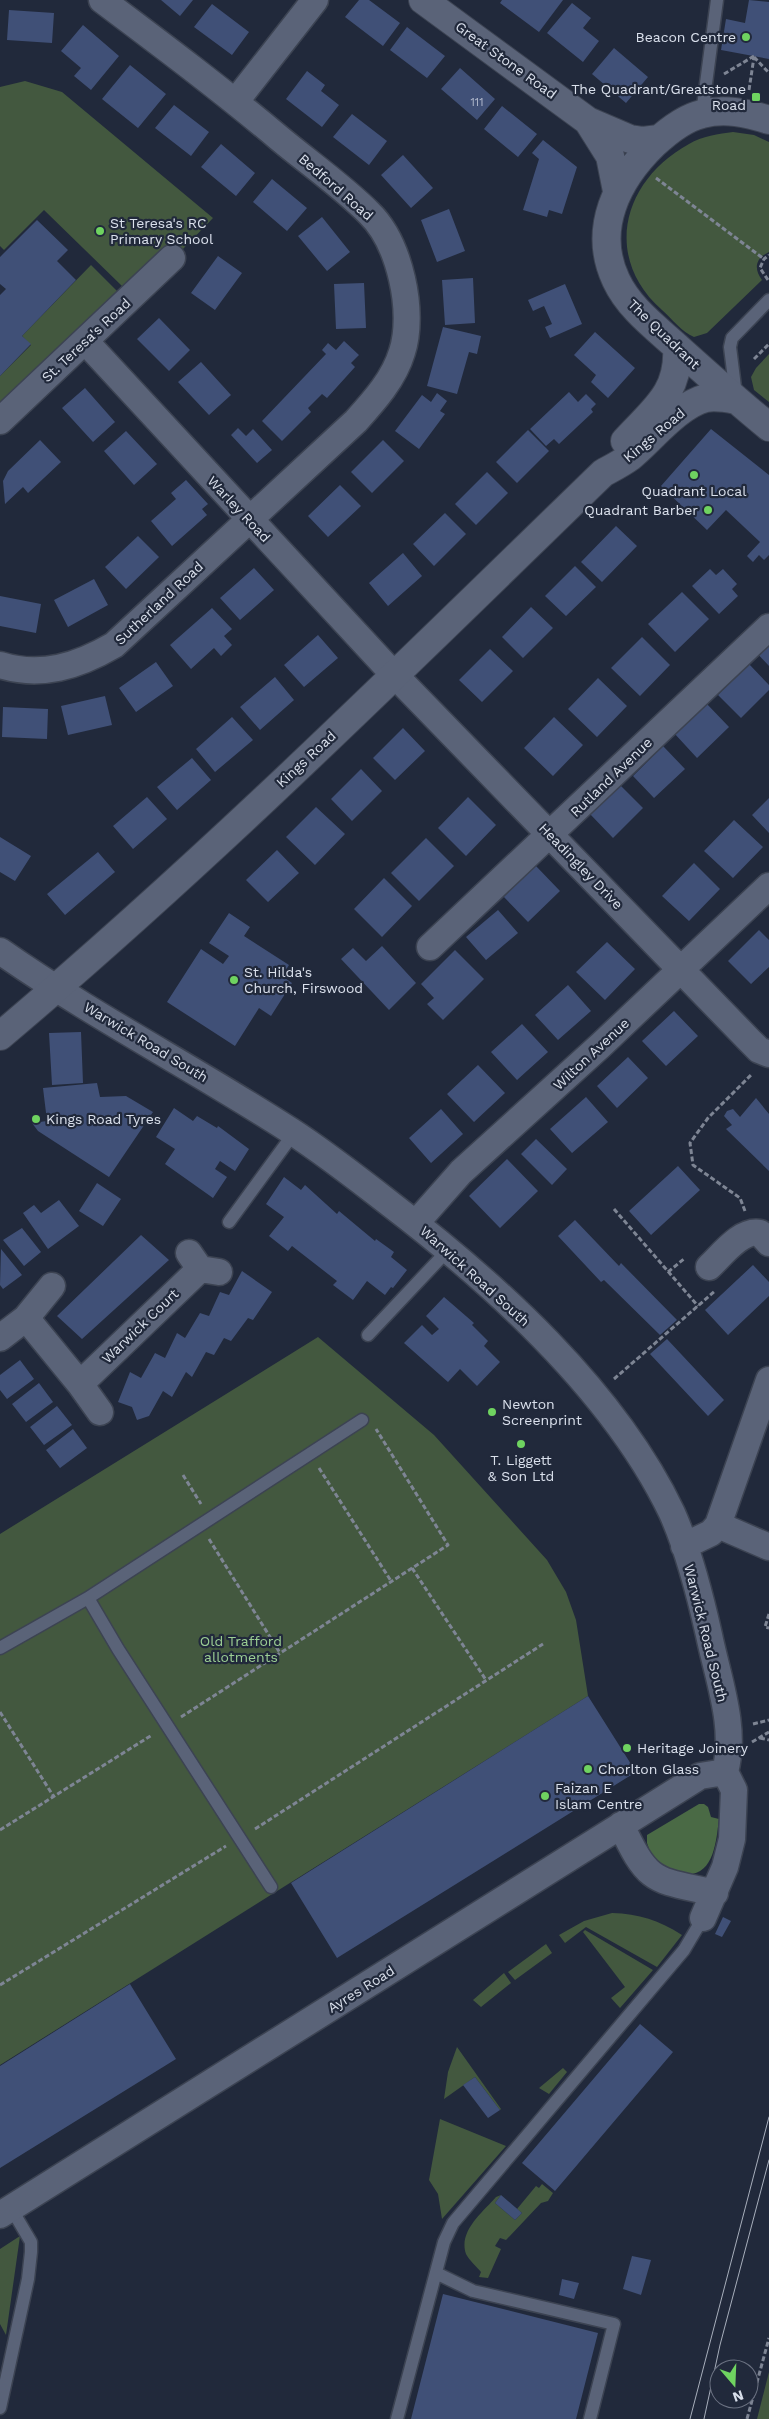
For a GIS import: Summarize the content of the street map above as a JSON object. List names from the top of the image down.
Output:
{
  "streets": {
    "street": [
      "Great Stone Road",
      "Bedford Road",
      "The Quadrant",
      "St. Teresa's Road",
      "Kings Road",
      "Warley Road",
      "Sutherland Road",
      "Rutland Avenue",
      "Headingley Drive",
      "Warwick Road South",
      "Wilton Avenue",
      "Warwick Court",
      "Ayres Road"
    ]
  },
  "crossings": [
    ["Great Stone Road", "The Quadrant"],
    ["Bedford Road", "Warley Road"],
    ["Bedford Road", "Sutherland Road"],
    ["The Quadrant", "Kings Road"],
    ["St. Teresa's Road", "Warley Road"],
    ["Kings Road", "Warley Road"],
    ["Kings Road", "Headingley Drive"],
    ["Kings Road", "Warwick Road South"],
    ["Warley Road", "Sutherland Road"],
    ["Warley Road", "Headingley Drive"],
    ["Rutland Avenue", "Headingley Drive"],
    ["Headingley Drive", "Wilton Avenue"],
    ["Warwick Road South", "Wilton Avenue"],
    ["Warwick Road South", "Ayres Road"]
  ],
  "parks": ["Old Trafford allotments"],
  "places": {
    "other": [
      "Beacon Centre",
      "St Teresa's RC Primary School",
      "Quadrant Local",
      "Quadrant Barber",
      "St. Hilda's Church, Firswood",
      "Kings Road Tyres",
      "Newton Screenprint",
      "T. Liggett & Son Ltd",
      "Heritage Joinery",
      "Chorlton Glass",
      "Faizan E Islam Centre"
    ],
    "transit": ["The Quadrant/Greatstone Road"]
  },
  "house_numbers": ["111"],
  "north": "bottom"
}
